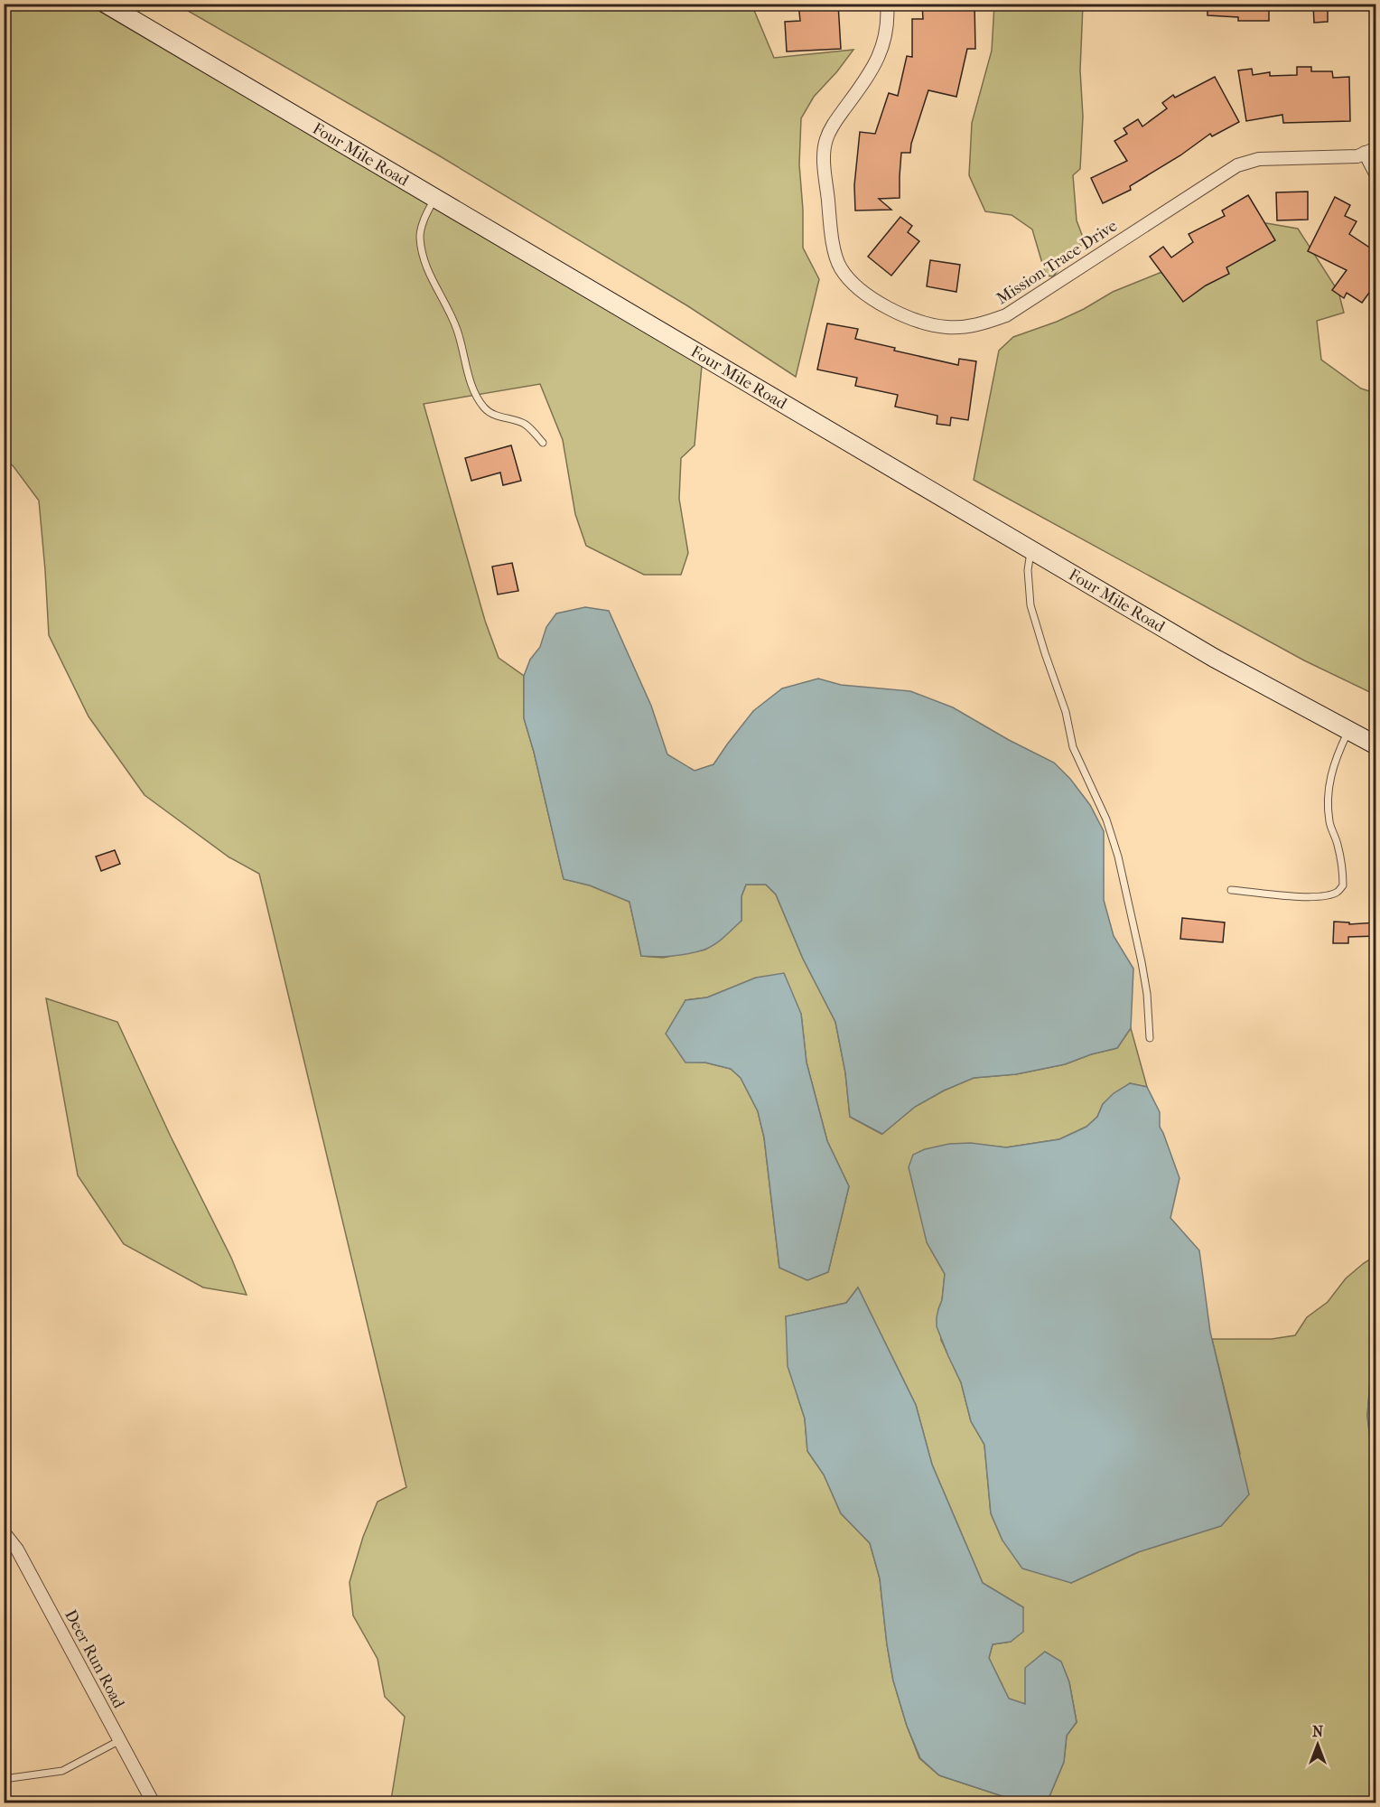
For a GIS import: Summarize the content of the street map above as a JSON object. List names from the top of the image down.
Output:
{
  "streets": {
    "main road": ["Four Mile Road"],
    "street": ["Mission Trace Drive", "Deer Run Road"]
  },
  "north": "top"
}
